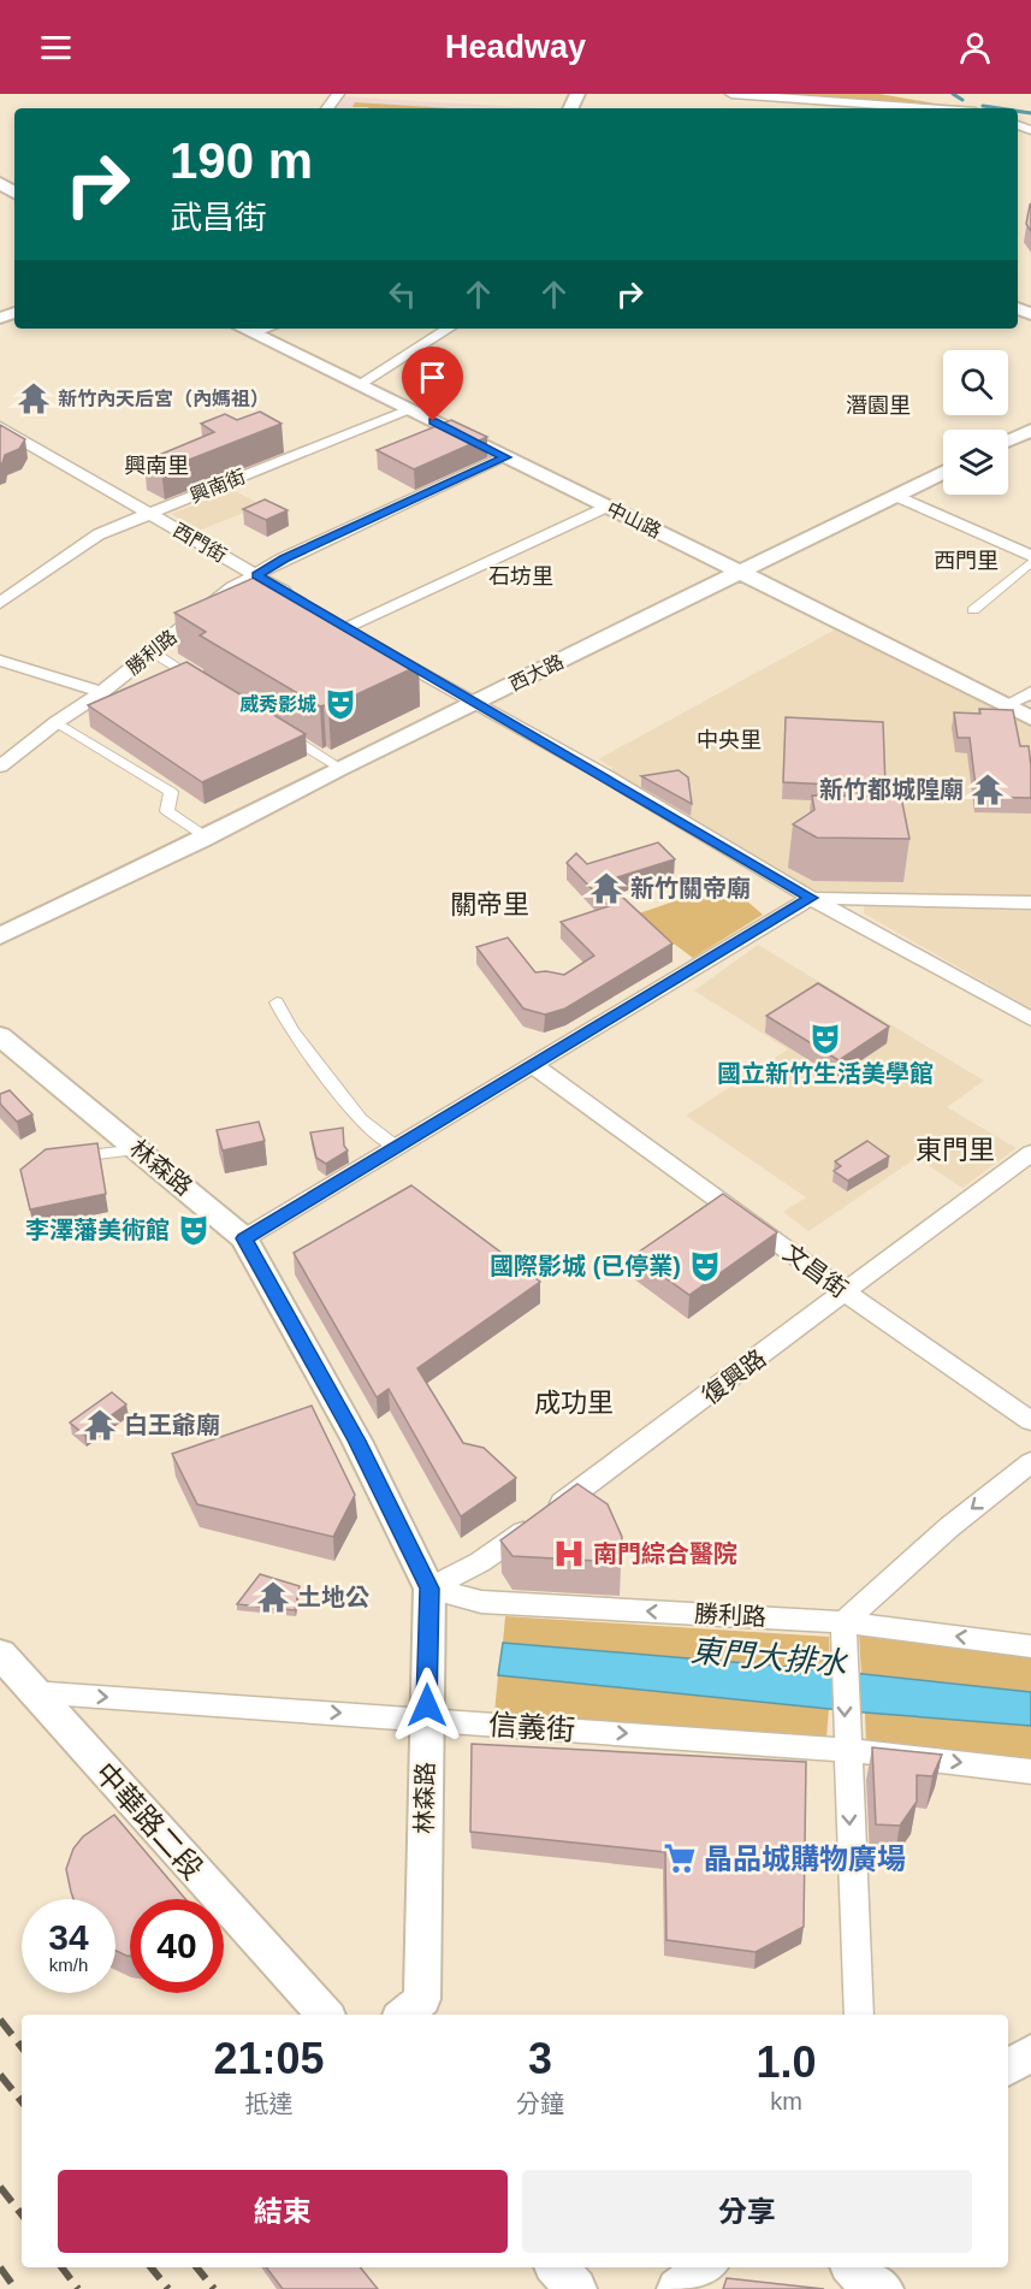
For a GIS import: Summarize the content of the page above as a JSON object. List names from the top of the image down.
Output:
{
  "streets": {
    "street": [
      "興南街",
      "中山路",
      "西門街",
      "勝利路",
      "西大路",
      "林森路",
      "文昌街",
      "復興路",
      "信義街",
      "中華路二段"
    ]
  },
  "crossings": [
    ["興南街", "中山路"],
    ["興南街", "西門街"],
    ["中山路", "勝利路"],
    ["中山路", "西大路"],
    ["西門街", "勝利路"],
    ["勝利路", "林森路"],
    ["勝利路", "復興路"],
    ["林森路", "復興路"],
    ["林森路", "信義街"],
    ["文昌街", "復興路"],
    ["信義街", "中華路二段"]
  ],
  "one_way": ["勝利路", "信義街"],
  "districts": [
    "潛園里",
    "興南里",
    "西門里",
    "石坊里",
    "中央里",
    "關帝里",
    "東門里",
    "成功里"
  ],
  "water": ["東門大排水"],
  "places": {
    "temple": [
      "新竹內天后宮（內媽祖）",
      "新竹都城隍廟",
      "新竹關帝廟",
      "白王爺廟",
      "土地公"
    ],
    "theatre": [
      "威秀影城",
      "國立新竹生活美學館",
      "李澤藩美術館",
      "國際影城 (已停業)"
    ],
    "hospital": ["南門綜合醫院"],
    "supermarket": ["晶品城購物廣場"]
  },
  "page": {
    "header": "Headway",
    "turn": ["190 m", "武昌街"],
    "speed": "34 km/h",
    "limit": "40",
    "eta": [
      "21:05",
      "抵達",
      "3",
      "分鐘",
      "1.0",
      "km"
    ],
    "buttons": ["結束", "分享"]
  }
}
